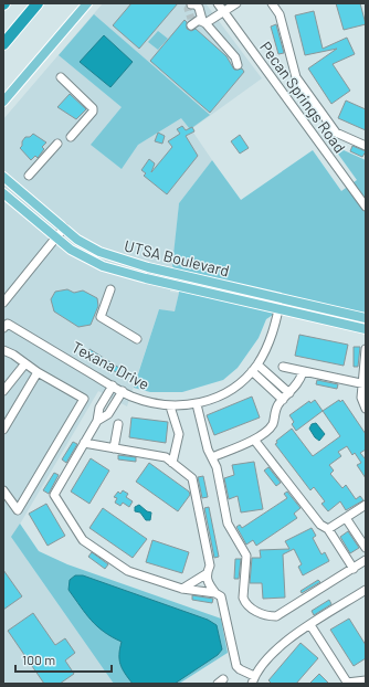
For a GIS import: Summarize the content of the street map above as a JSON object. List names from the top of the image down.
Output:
{
  "streets": {
    "main road": ["UTSA Boulevard"],
    "street": ["Pecan Springs Road", "Texana Drive"]
  },
  "crossings": [
    ["UTSA Boulevard", "Texana Drive"]
  ],
  "scale_bar": "100 m"
}
